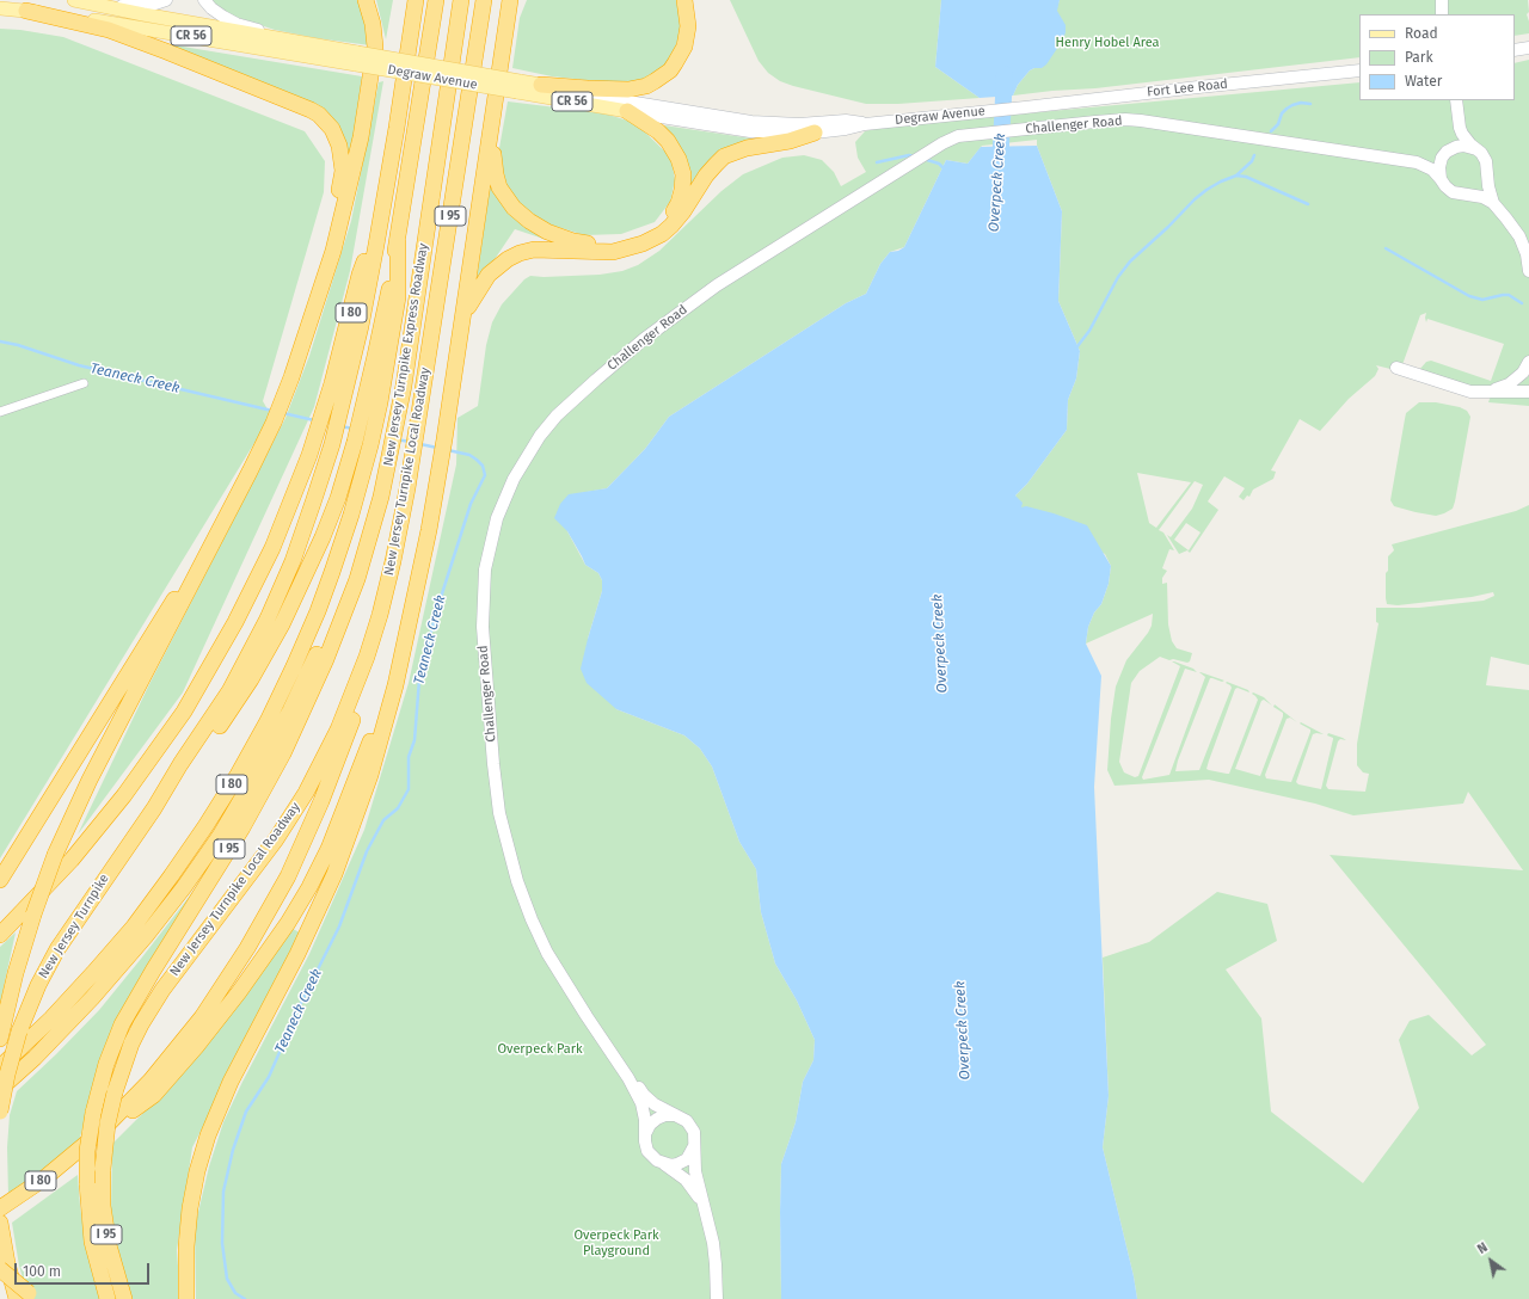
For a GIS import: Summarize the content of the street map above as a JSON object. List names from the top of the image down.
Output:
{
  "streets": {
    "highway": [
      "I 95",
      "I 80",
      "New Jersey Turnpike Express Roadway",
      "New Jersey Turnpike Local Roadway",
      "New Jersey Turnpike"
    ],
    "main road": ["CR 56", "Degraw Avenue"],
    "street": ["Fort Lee Road", "Challenger Road"]
  },
  "crossings": [
    ["Degraw Avenue", "Fort Lee Road"],
    ["I 80", "New Jersey Turnpike Express Roadway"],
    ["I 80", "New Jersey Turnpike Local Roadway"],
    ["New Jersey Turnpike Express Roadway", "New Jersey Turnpike"]
  ],
  "water": ["Overpeck Creek", "Teaneck Creek"],
  "parks": ["Henry Hobel Area", "Overpeck Park", "Overpeck Park Playground"],
  "legend": ["Road", "Park", "Water"],
  "scale_bar": "100 m",
  "north": "top left"
}
